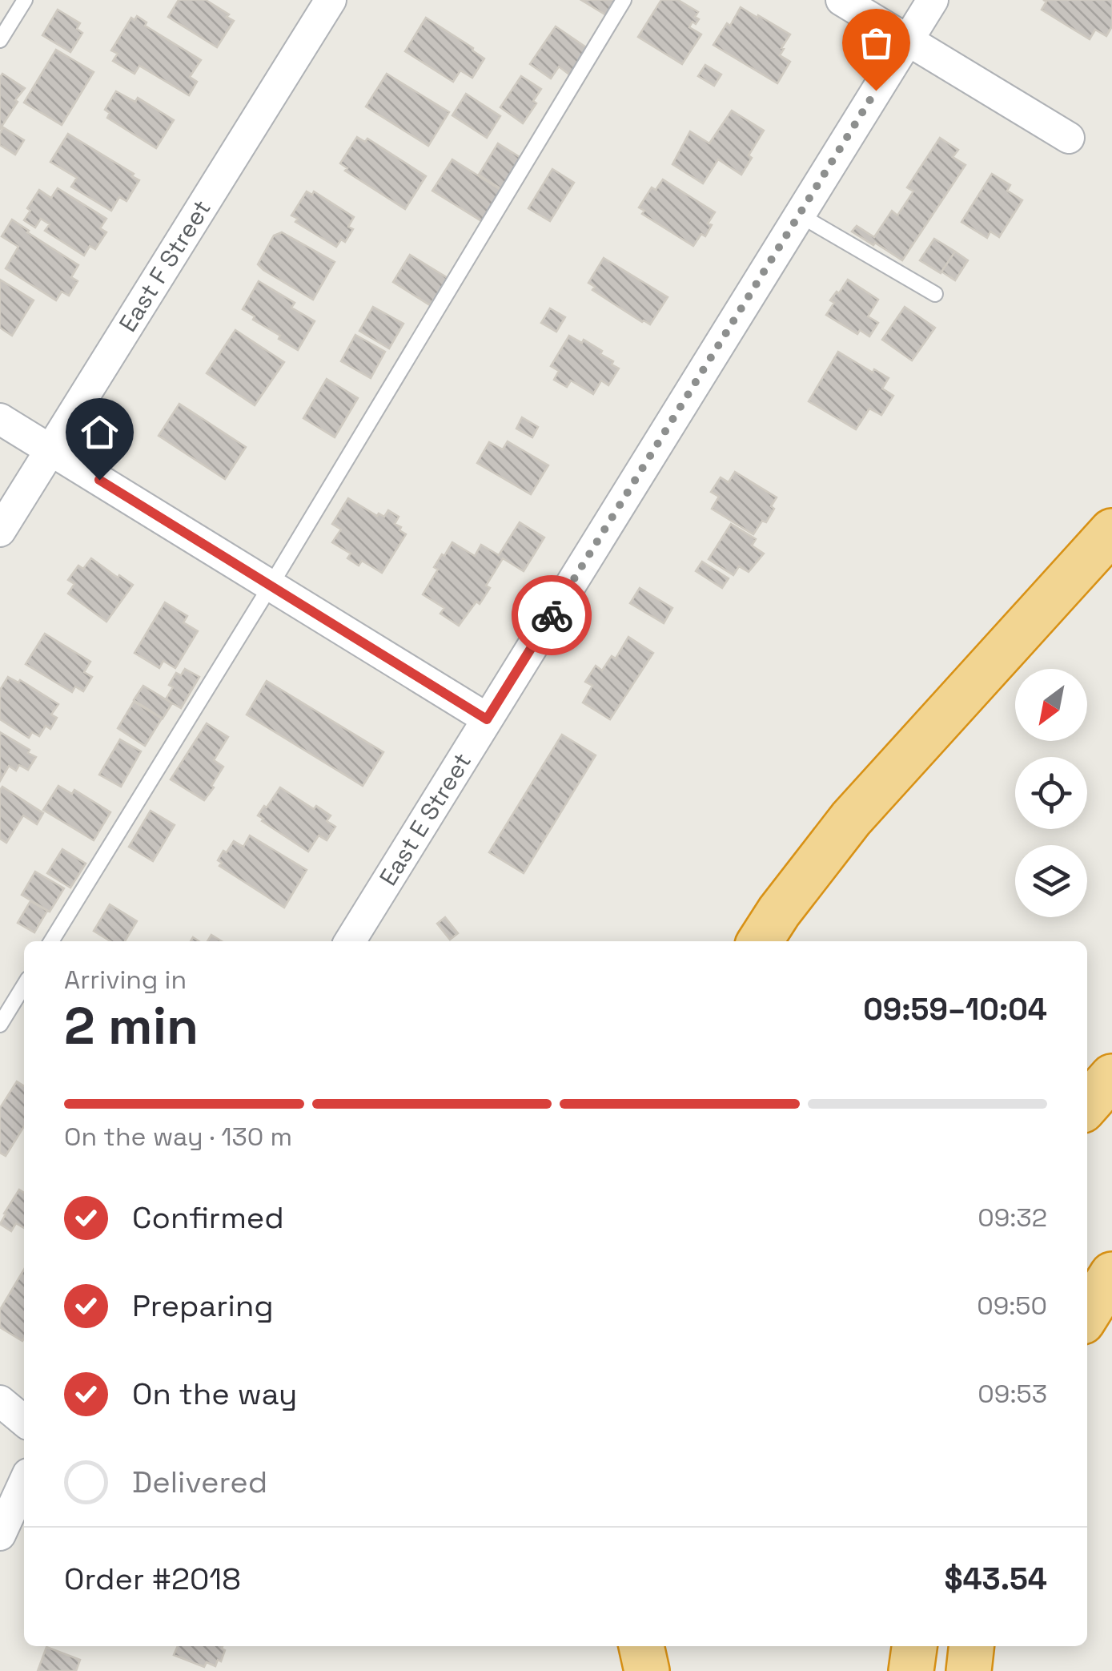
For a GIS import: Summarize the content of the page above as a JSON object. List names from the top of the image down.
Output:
{
  "streets": {
    "street": ["East F Street", "East E Street"]
  },
  "north": "bottom left",
  "page": {
    "heading": ["2 min", "Arriving in", "09:59–10:04"],
    "panel": ["Order #2018", "$43.54"],
    "bar": "On the way · 130 m",
    "list": [
      ["Confirmed", "09:32"],
      ["Preparing", "09:50"],
      ["On the way", "09:53"],
      "Delivered"
    ]
  }
}
